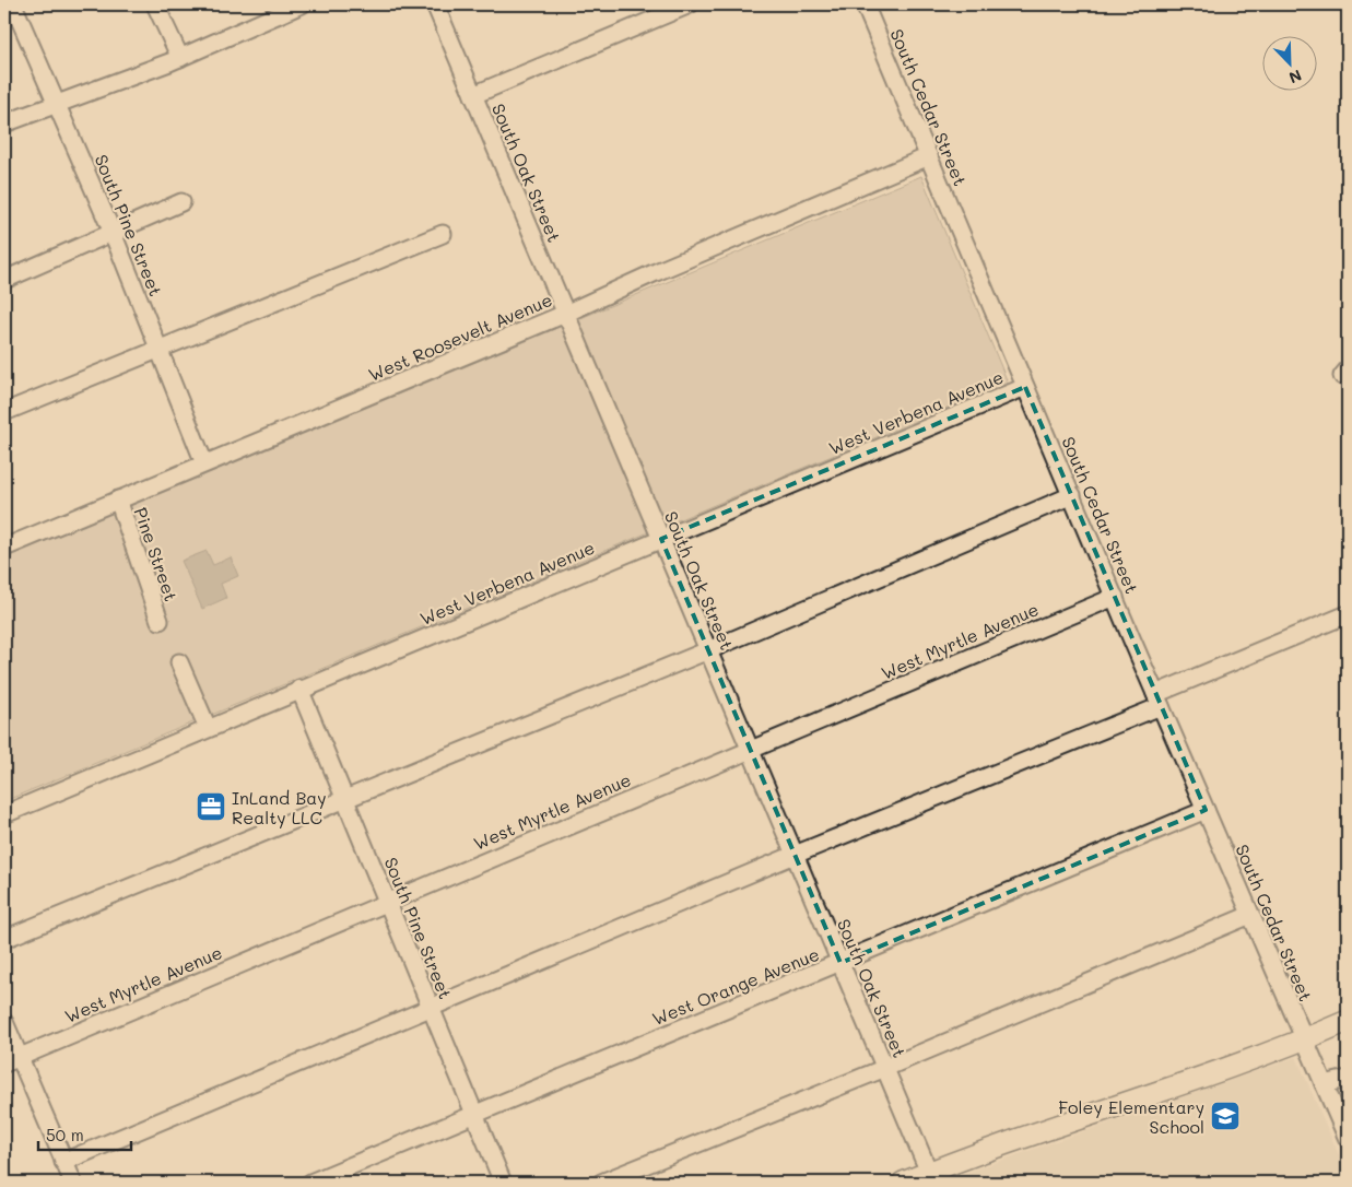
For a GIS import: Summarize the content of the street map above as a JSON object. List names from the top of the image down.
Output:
{
  "streets": {
    "street": [
      "South Cedar Street",
      "South Oak Street",
      "South Pine Street",
      "West Roosevelt Avenue",
      "West Verbena Avenue",
      "Pine Street",
      "West Myrtle Avenue",
      "West Orange Avenue"
    ]
  },
  "crossings": [
    ["South Cedar Street", "West Roosevelt Avenue"],
    ["South Cedar Street", "West Verbena Avenue"],
    ["South Cedar Street", "West Myrtle Avenue"],
    ["South Cedar Street", "West Orange Avenue"],
    ["South Oak Street", "West Roosevelt Avenue"],
    ["South Oak Street", "West Verbena Avenue"],
    ["South Oak Street", "West Myrtle Avenue"],
    ["South Oak Street", "West Orange Avenue"],
    ["South Pine Street", "West Roosevelt Avenue"],
    ["South Pine Street", "West Verbena Avenue"],
    ["South Pine Street", "West Myrtle Avenue"],
    ["South Pine Street", "West Orange Avenue"],
    ["West Roosevelt Avenue", "Pine Street"]
  ],
  "places": {
    "office": ["InLand Bay Realty LLC"],
    "school or university": ["Foley Elementary School"]
  },
  "scale_bar": "50 m",
  "north": "bottom right"
}
